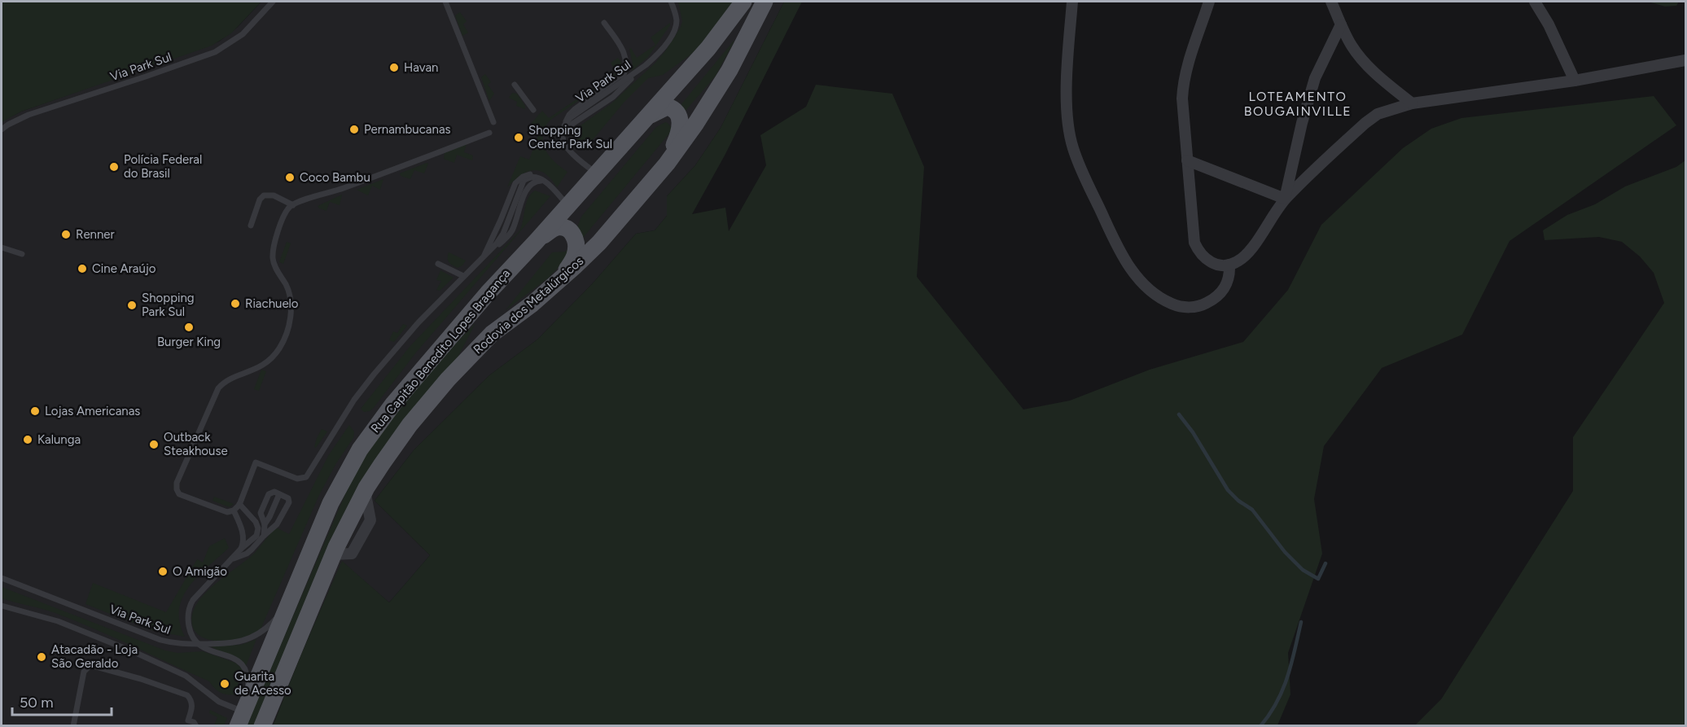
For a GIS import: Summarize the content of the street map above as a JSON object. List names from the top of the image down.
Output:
{
  "streets": {
    "main road": ["Rodovia dos Metalúrgicos", "Rua Capitão Benedito Lopes Bragança"],
    "lane": ["Via Park Sul"]
  },
  "crossings": [
    ["Via Park Sul", "Rua Capitão Benedito Lopes Bragança"]
  ],
  "districts": ["LOTEAMENTO BOUGAINVILLE"],
  "places": [
    "Havan",
    "Pernambucanas",
    "Shopping Center Park Sul",
    "Polícia Federal do Brasil",
    "Coco Bambu",
    "Renner",
    "Cine Araújo",
    "Riachuelo",
    "Shopping Park Sul",
    "Burger King",
    "Lojas Americanas",
    "Kalunga",
    "Outback Steakhouse",
    "O Amigão",
    "Atacadão - Loja São Geraldo",
    "Guarita de Acesso"
  ],
  "scale_bar": "50 m"
}
